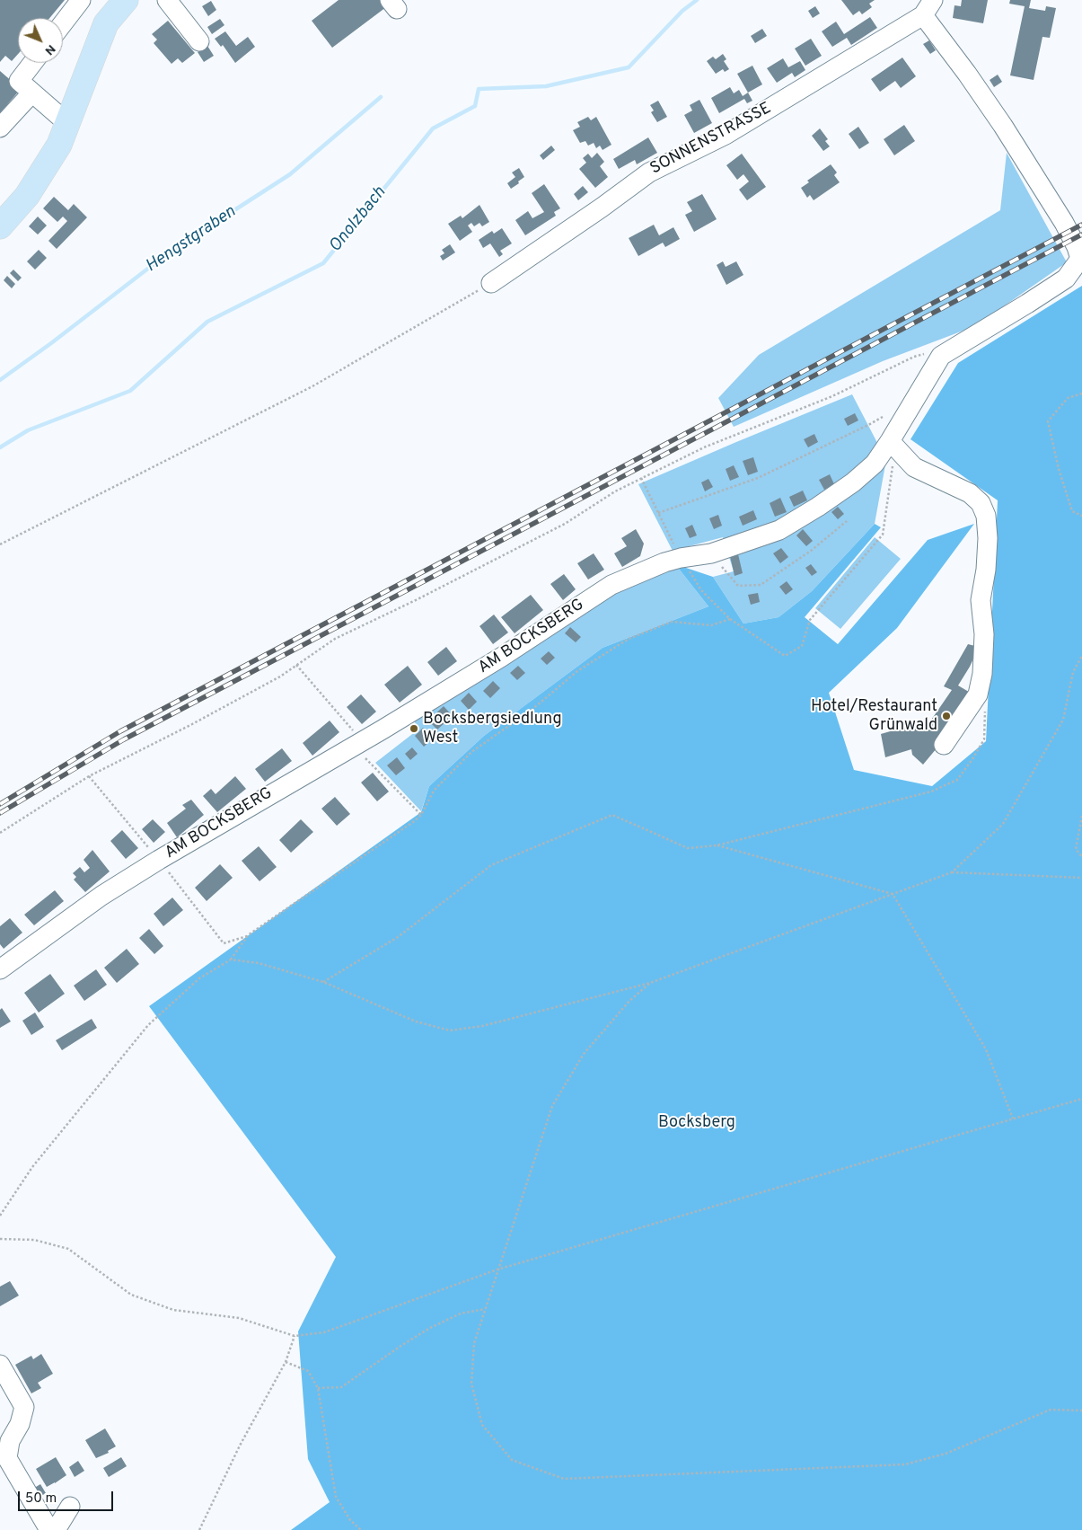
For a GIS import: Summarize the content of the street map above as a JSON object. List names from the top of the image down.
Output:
{
  "streets": {
    "street": ["SONNENSTRASSE", "AM BOCKSBERG"]
  },
  "water": ["Onolzbach", "Hengstgraben"],
  "parks": ["Bocksberg"],
  "places": ["Hotel/Restaurant Grünwald", "Bocksbergsiedlung West"],
  "scale_bar": "50 m",
  "north": "bottom right"
}
